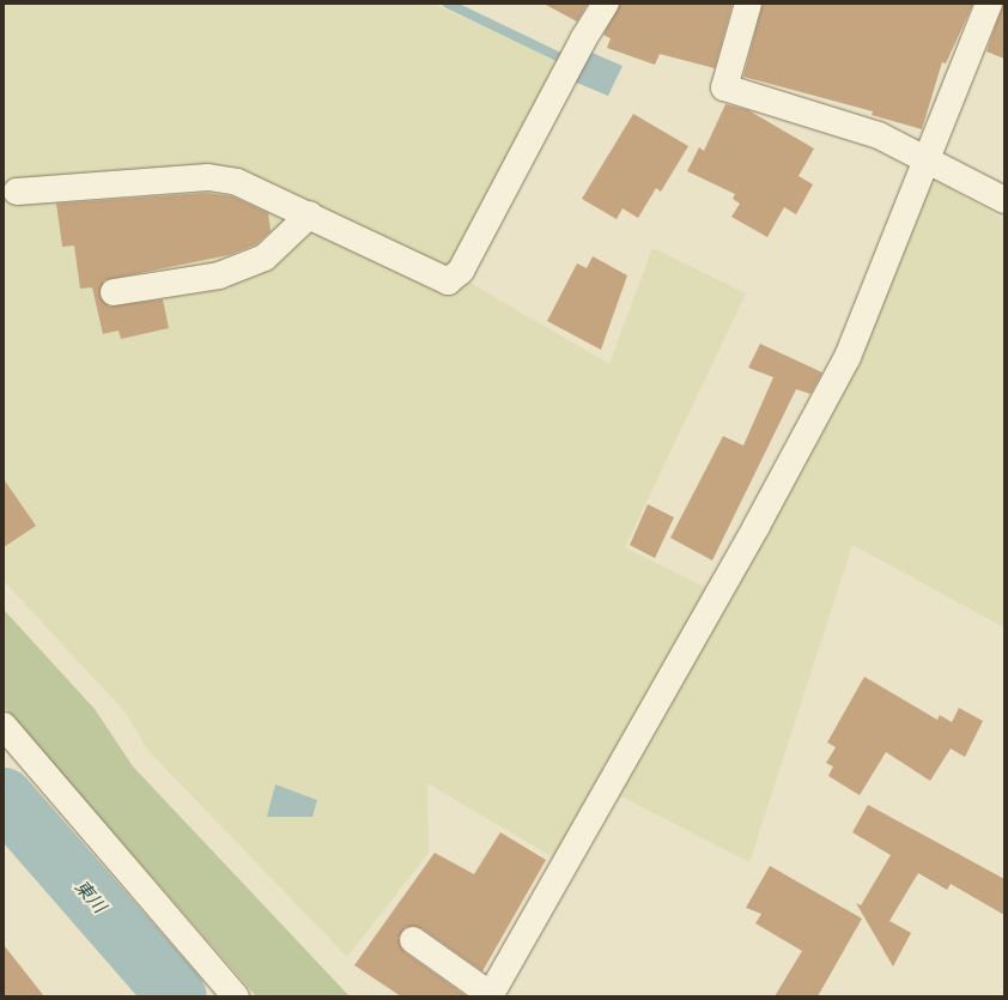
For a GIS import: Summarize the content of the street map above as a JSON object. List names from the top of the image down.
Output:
{
  "water": ["東川"]
}
